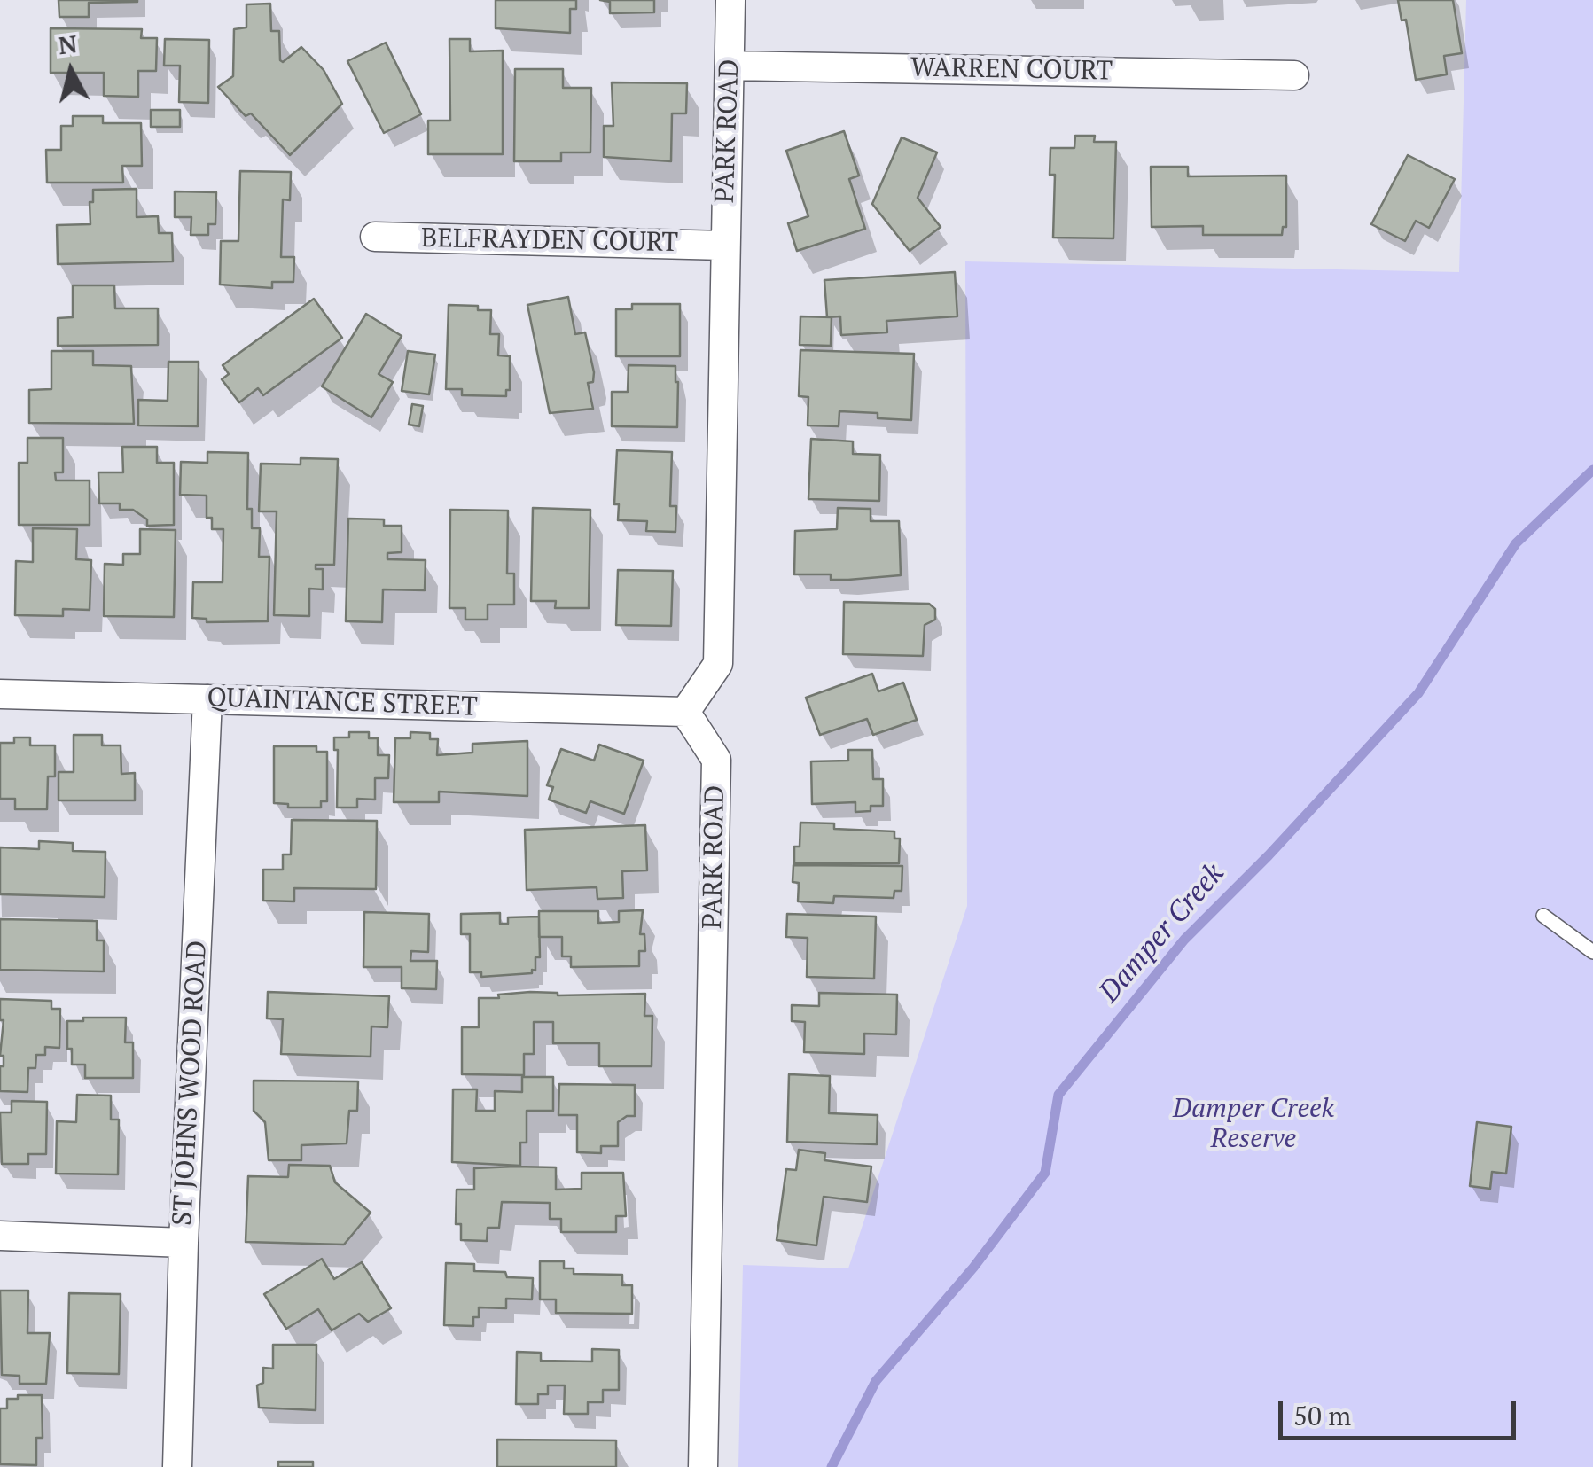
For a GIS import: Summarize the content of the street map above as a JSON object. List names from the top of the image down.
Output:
{
  "streets": {
    "street": [
      "WARREN COURT",
      "PARK ROAD",
      "BELFRAYDEN COURT",
      "QUAINTANCE STREET",
      "ST JOHNS WOOD ROAD"
    ]
  },
  "crossings": [
    ["WARREN COURT", "PARK ROAD"],
    ["PARK ROAD", "BELFRAYDEN COURT"],
    ["PARK ROAD", "QUAINTANCE STREET"],
    ["QUAINTANCE STREET", "ST JOHNS WOOD ROAD"]
  ],
  "water": ["Damper Creek"],
  "parks": ["Damper Creek Reserve"],
  "scale_bar": "50 m",
  "north": "top"
}
